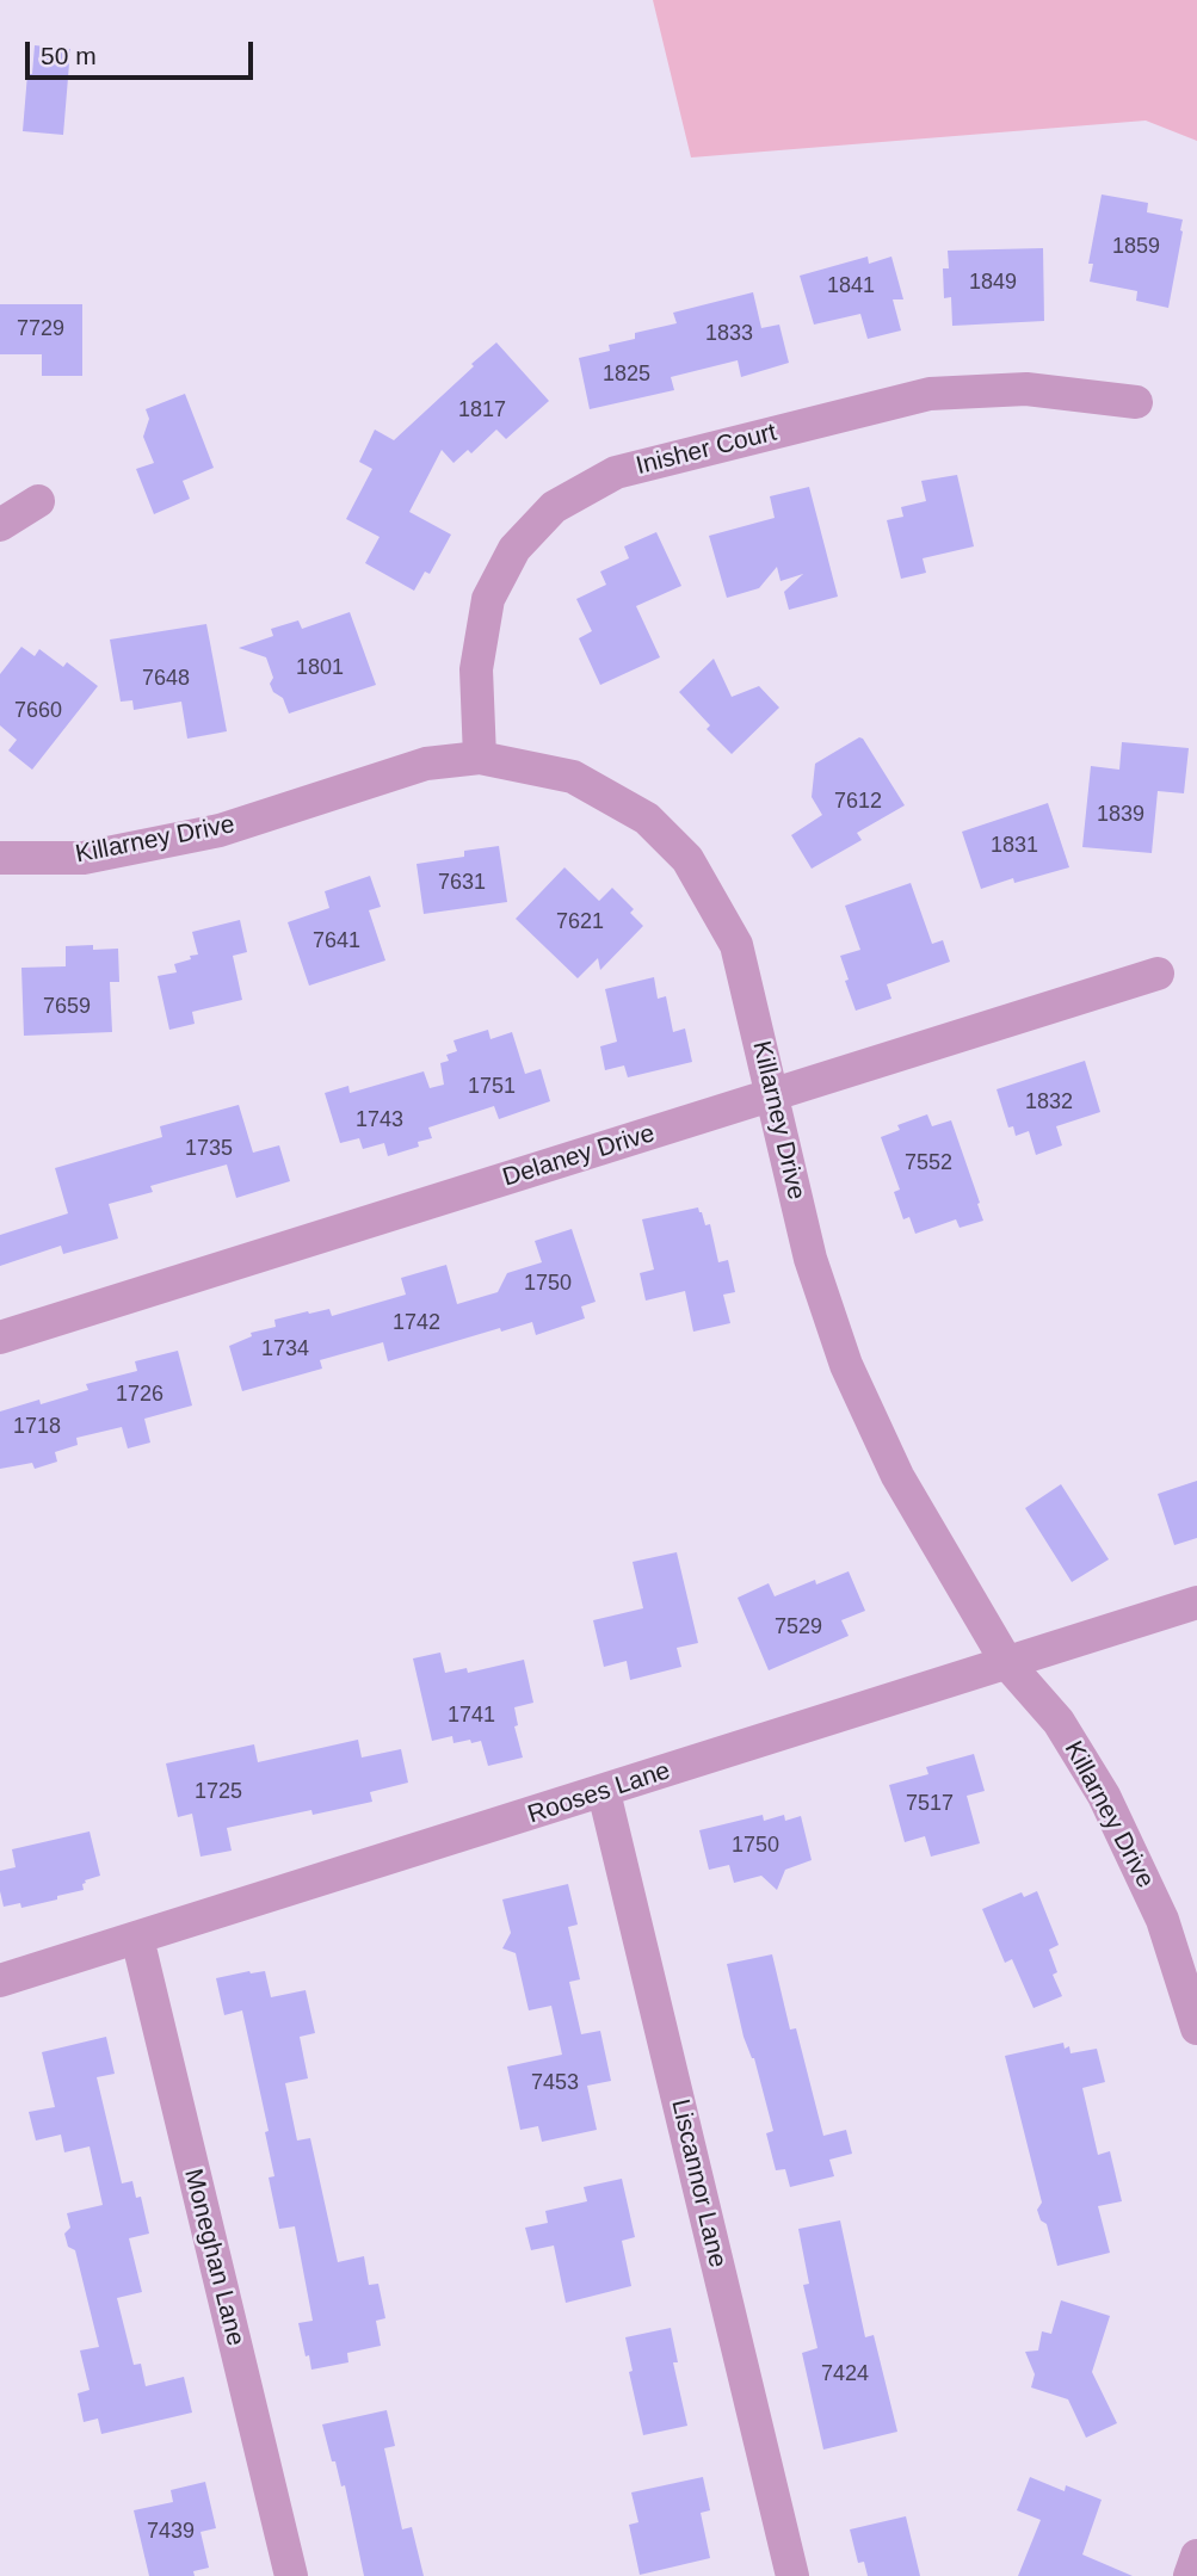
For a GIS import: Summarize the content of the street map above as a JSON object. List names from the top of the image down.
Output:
{
  "streets": {
    "street": [
      "Inisher Court",
      "Killarney Drive",
      "Delaney Drive",
      "Rooses Lane",
      "Liscannor Lane",
      "Moneghan Lane"
    ]
  },
  "crossings": [
    ["Inisher Court", "Killarney Drive"],
    ["Killarney Drive", "Delaney Drive"],
    ["Killarney Drive", "Rooses Lane"],
    ["Rooses Lane", "Liscannor Lane"],
    ["Rooses Lane", "Moneghan Lane"]
  ],
  "house_numbers": [
    "1859",
    "1849",
    "1841",
    "7729",
    "1833",
    "1825",
    "1817",
    "1801",
    "7648",
    "7660",
    "7612",
    "1839",
    "1831",
    "7631",
    "7621",
    "7641",
    "7659",
    "1751",
    "1832",
    "1743",
    "1735",
    "7552",
    "1750",
    "1742",
    "1734",
    "1726",
    "1718",
    "7529",
    "1741",
    "1725",
    "7517",
    "1750",
    "7453",
    "7424",
    "7439"
  ],
  "scale_bar": "50 m"
}
